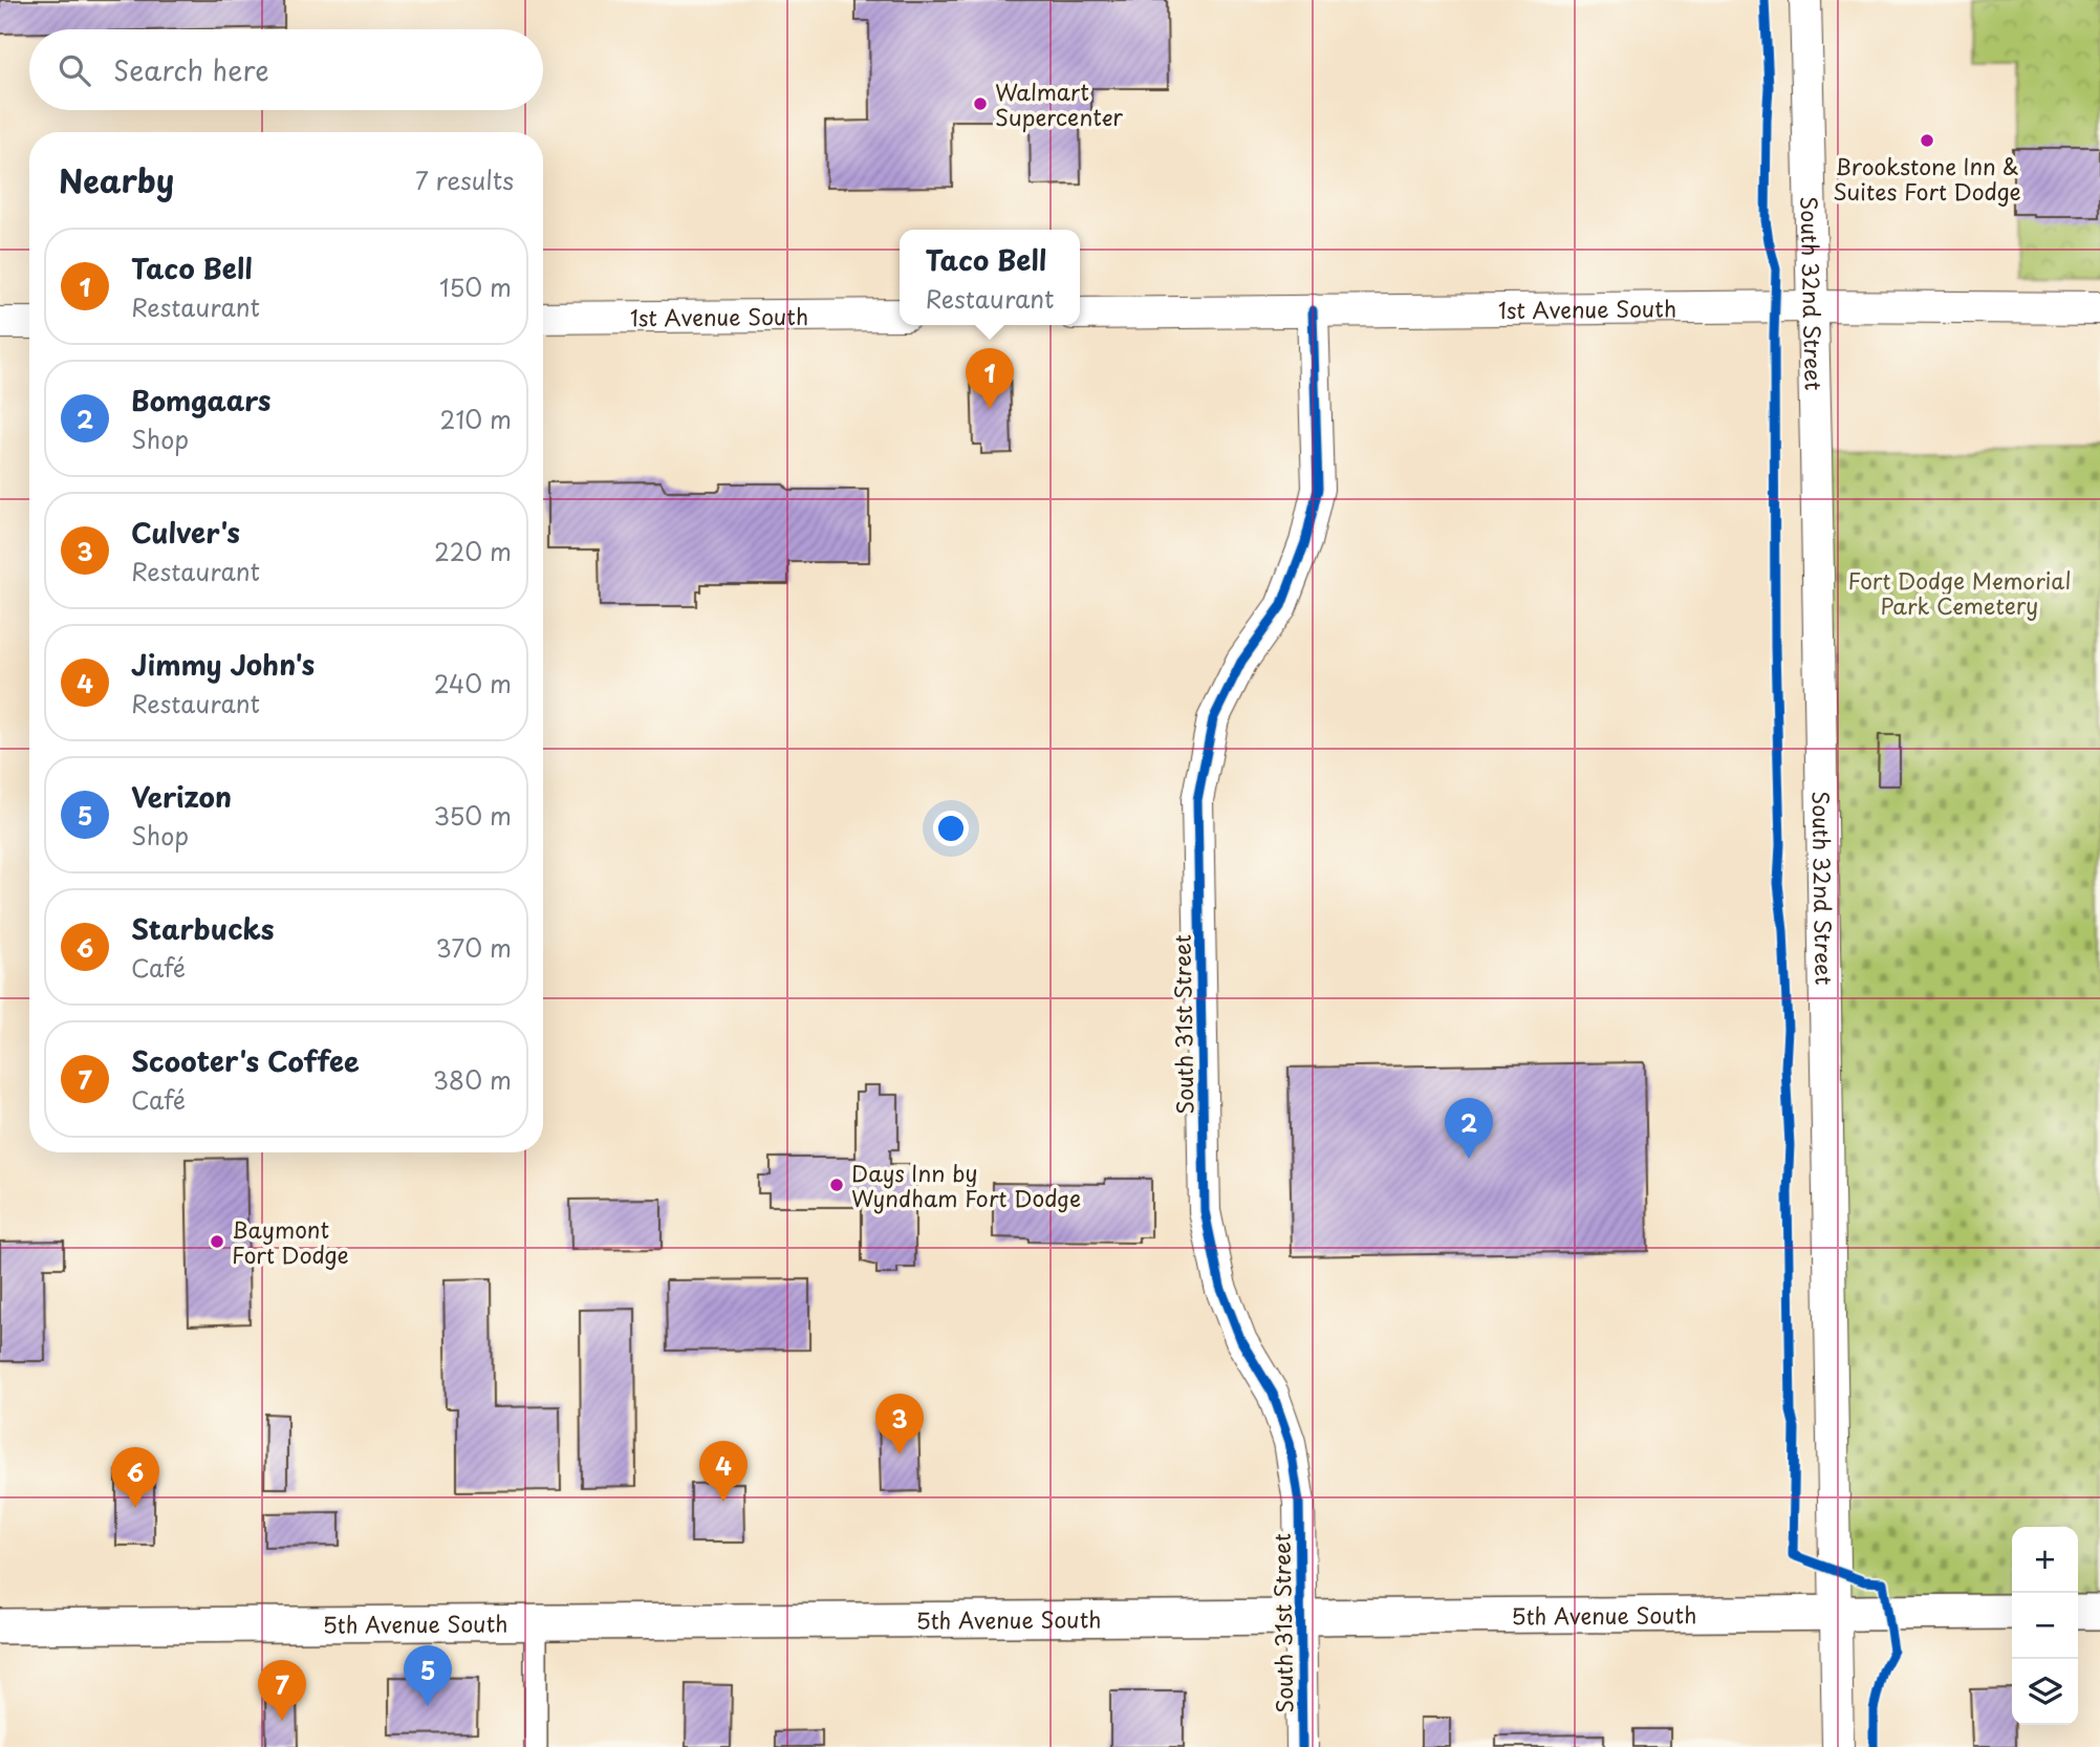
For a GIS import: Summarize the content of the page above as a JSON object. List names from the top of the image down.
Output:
{
  "streets": {
    "main road": ["5th Avenue South"],
    "street": ["South 32nd Street", "1st Avenue South", "South 31st Street"]
  },
  "crossings": [
    ["South 32nd Street", "1st Avenue South"],
    ["South 32nd Street", "5th Avenue South"],
    ["1st Avenue South", "South 31st Street"],
    ["South 31st Street", "5th Avenue South"]
  ],
  "parks": ["Fort Dodge Memorial Park Cemetery"],
  "places": [
    "Walmart Supercenter",
    "Brookstone Inn & Suites Fort Dodge",
    "Days Inn by Wyndham Fort Dodge",
    "Baymont Fort Dodge"
  ],
  "page": {
    "search": "Search here",
    "heading": ["Nearby", "7 results"],
    "list": [
      {
        "mark": "1",
        "name": "Taco Bell",
        "note": "Restaurant",
        "value": "150 m"
      },
      {
        "mark": "2",
        "name": "Bomgaars",
        "note": "Shop",
        "value": "210 m"
      },
      {
        "mark": "3",
        "name": "Culver's",
        "note": "Restaurant",
        "value": "220 m"
      },
      {
        "mark": "4",
        "name": "Jimmy John's",
        "note": "Restaurant",
        "value": "240 m"
      },
      {
        "mark": "5",
        "name": "Verizon",
        "note": "Shop",
        "value": "350 m"
      },
      {
        "mark": "6",
        "name": "Starbucks",
        "note": "Café",
        "value": "370 m"
      },
      {
        "mark": "7",
        "name": "Scooter's Coffee",
        "note": "Café",
        "value": "380 m"
      }
    ],
    "popup": ["Taco Bell", "Restaurant"],
    "pins": [
      "1",
      "2",
      "3",
      "4",
      "6",
      "5",
      "7"
    ],
    "map_buttons": ["+", "−"]
  }
}
